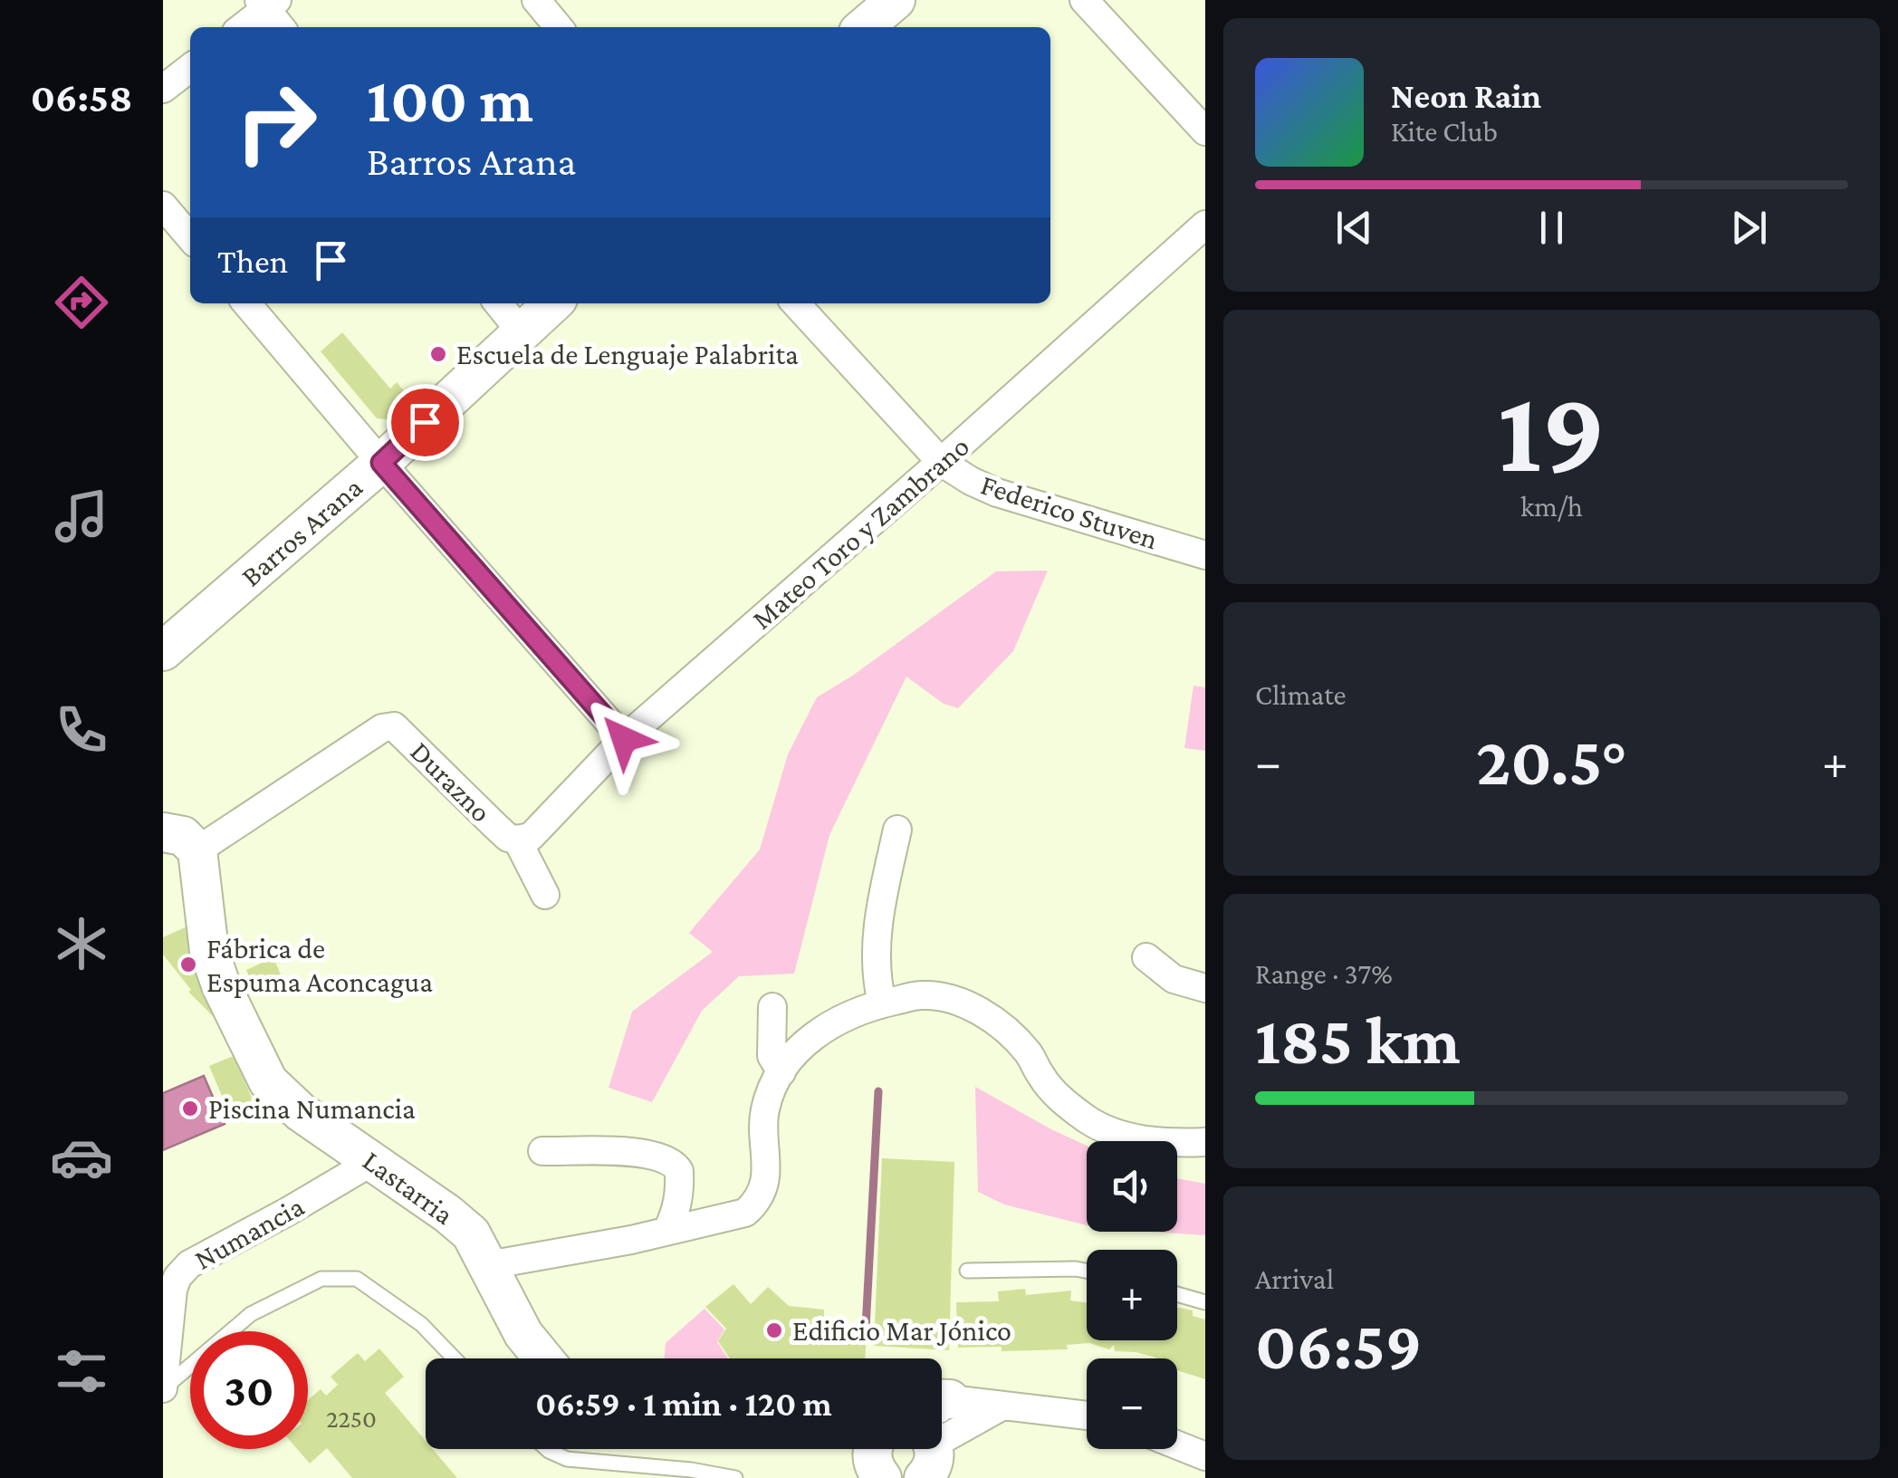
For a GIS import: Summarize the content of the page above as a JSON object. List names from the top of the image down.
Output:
{
  "streets": {
    "street": [
      "Federico Stuven",
      "Barros Arana",
      "Mateo Toro y Zambrano",
      "Durazno",
      "Lastarria",
      "Numancia"
    ]
  },
  "crossings": [
    ["Federico Stuven", "Mateo Toro y Zambrano"],
    ["Mateo Toro y Zambrano", "Durazno"],
    ["Durazno", "Lastarria"],
    ["Lastarria", "Numancia"]
  ],
  "places": [
    "Escuela de Lenguaje Palabrita",
    "Fábrica de Espuma Aconcagua",
    "Piscina Numancia",
    "Edificio Mar Jónico"
  ],
  "house_numbers": ["2250"],
  "page": {
    "tabs": "06:58",
    "turn": ["100 m", "Barros Arana"],
    "song": ["Neon Rain", "Kite Club"],
    "then": "Then",
    "tile": [
      ["19", "km/h"],
      "Climate",
      ["Range · 37%", "185 km"],
      ["Arrival", "06:59"]
    ],
    "heat": ["−", "20.5°", "+"],
    "map_buttons": ["+", "−"],
    "limit": "30",
    "trip": "06:59 · 1 min · 120 m"
  }
}
